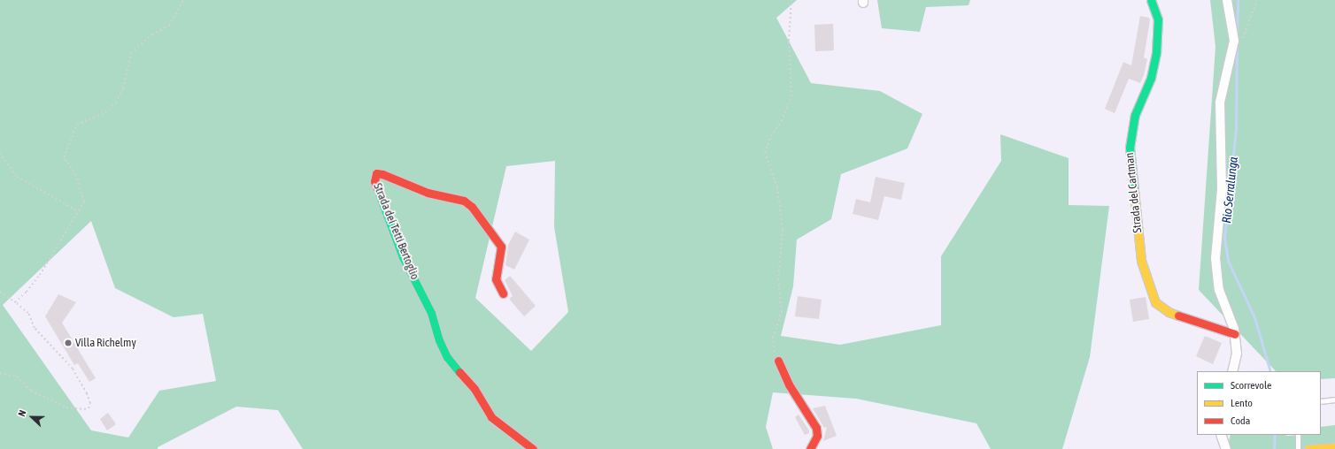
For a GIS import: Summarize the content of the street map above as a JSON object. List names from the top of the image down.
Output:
{
  "streets": {
    "street": ["Strada del Cartman", "Strada dei Tetti Bertoglio"]
  },
  "water": ["Rio Serralunga"],
  "places": ["Villa Richelmy"],
  "legend": ["Scorrevole", "Lento", "Coda"],
  "north": "left"
}
